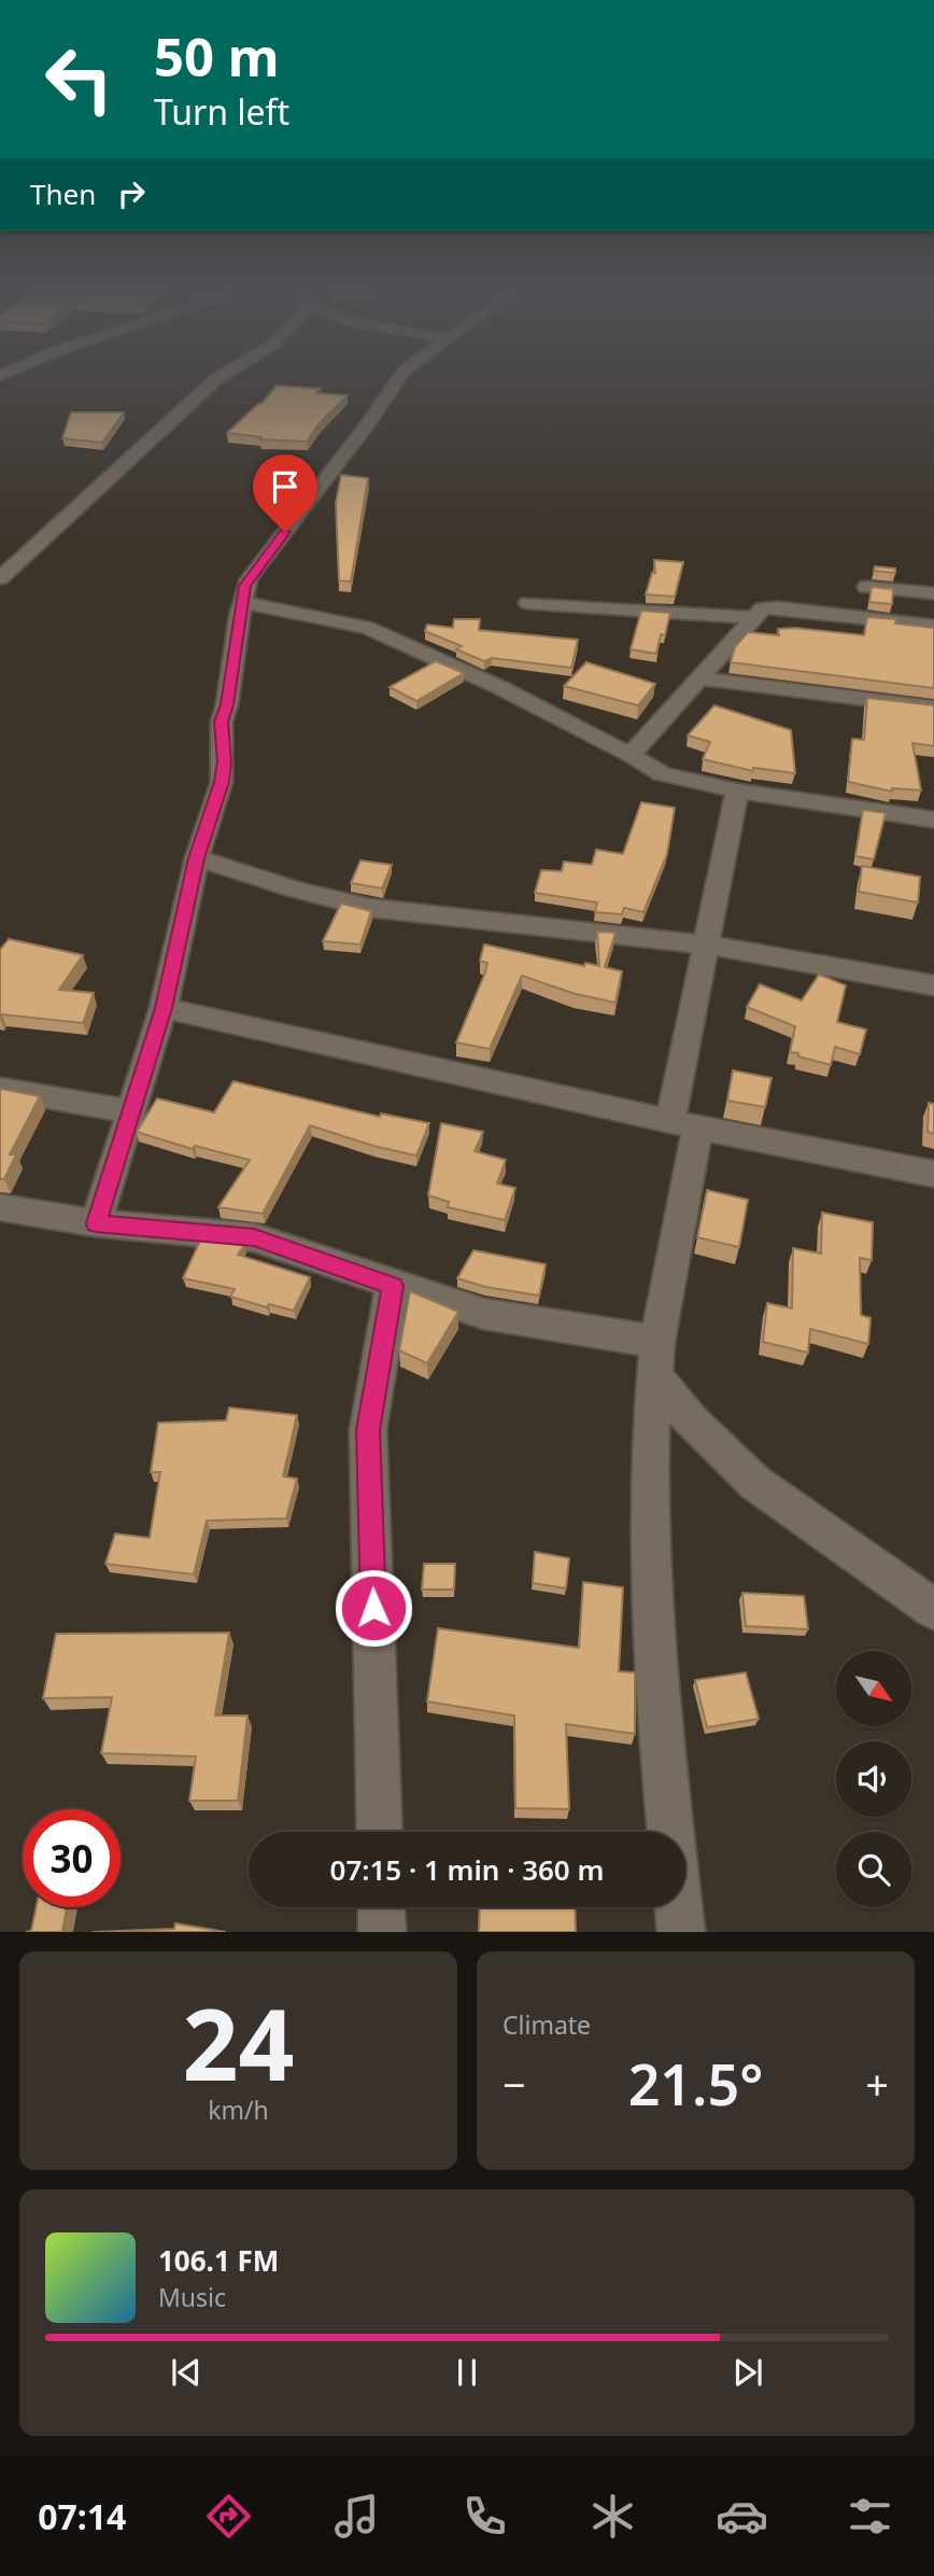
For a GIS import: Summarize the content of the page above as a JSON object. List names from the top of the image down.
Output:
{
  "north": "bottom right",
  "page": {
    "turn": ["50 m", "Turn left"],
    "then": "Then",
    "limit": "30",
    "trip": "07:15 · 1 min · 360 m",
    "tile": [
      ["24", "km/h"],
      "Climate"
    ],
    "heat": ["−", "21.5°", "+"],
    "song": ["106.1 FM", "Music"],
    "tabs": "07:14"
  }
}
